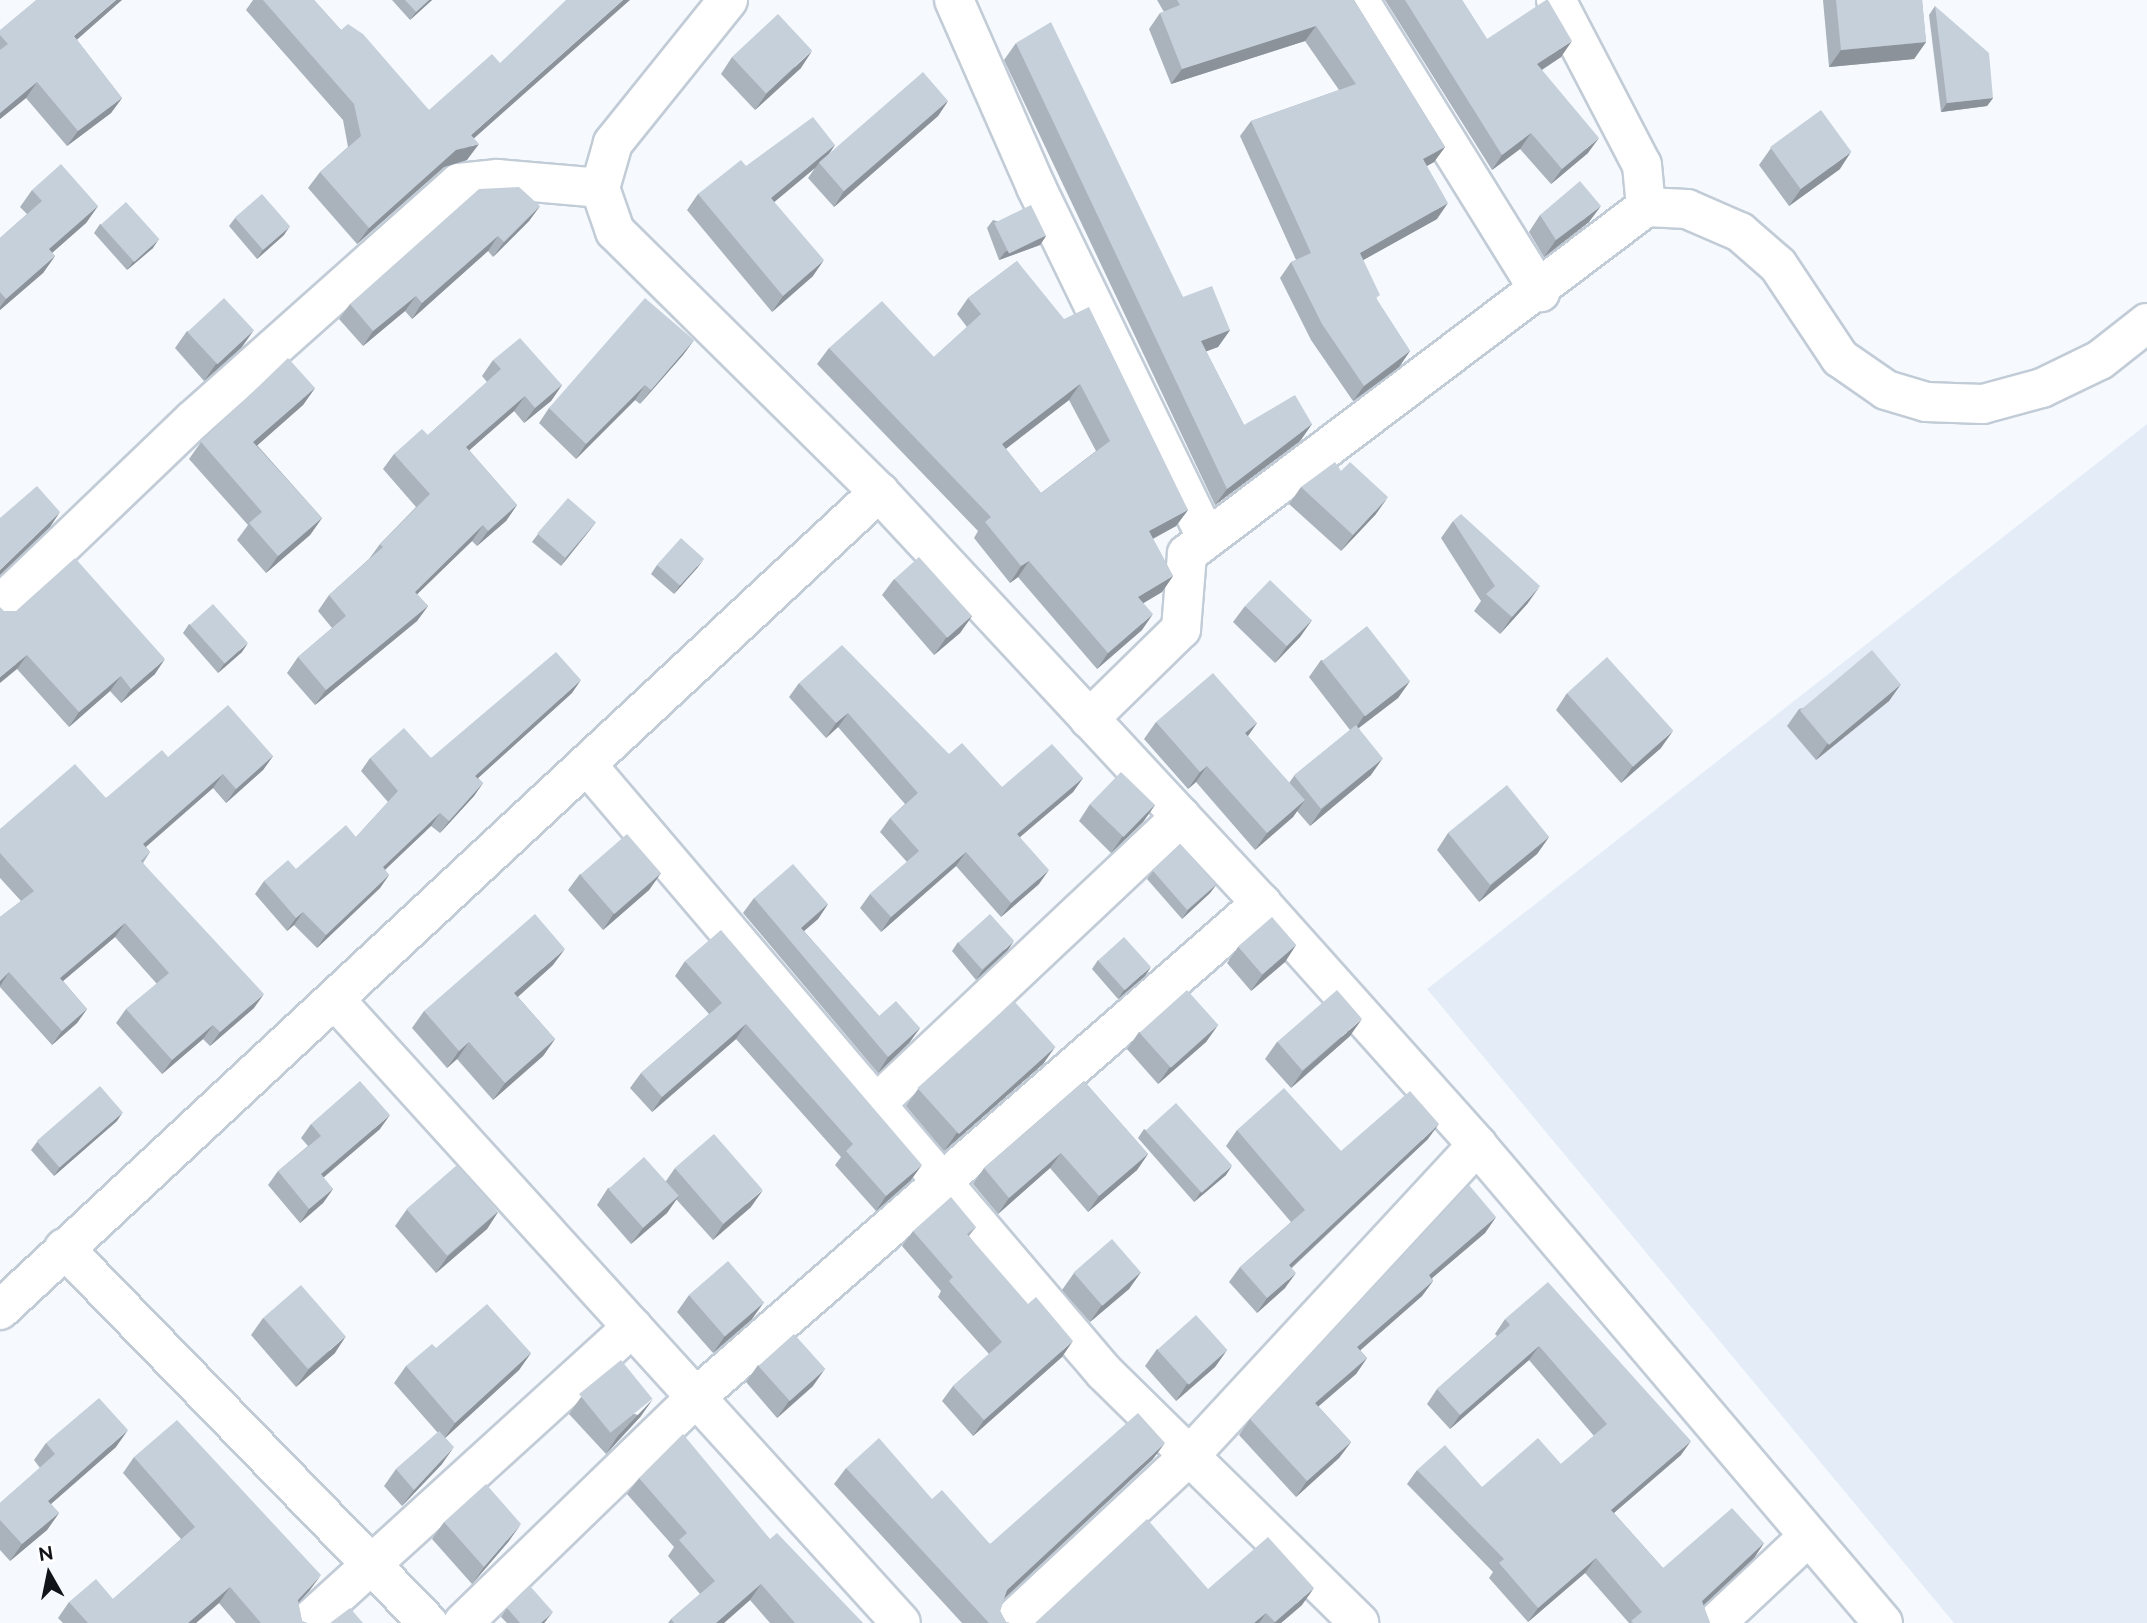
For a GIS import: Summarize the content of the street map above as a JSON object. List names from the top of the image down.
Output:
{
  "north": "top"
}
